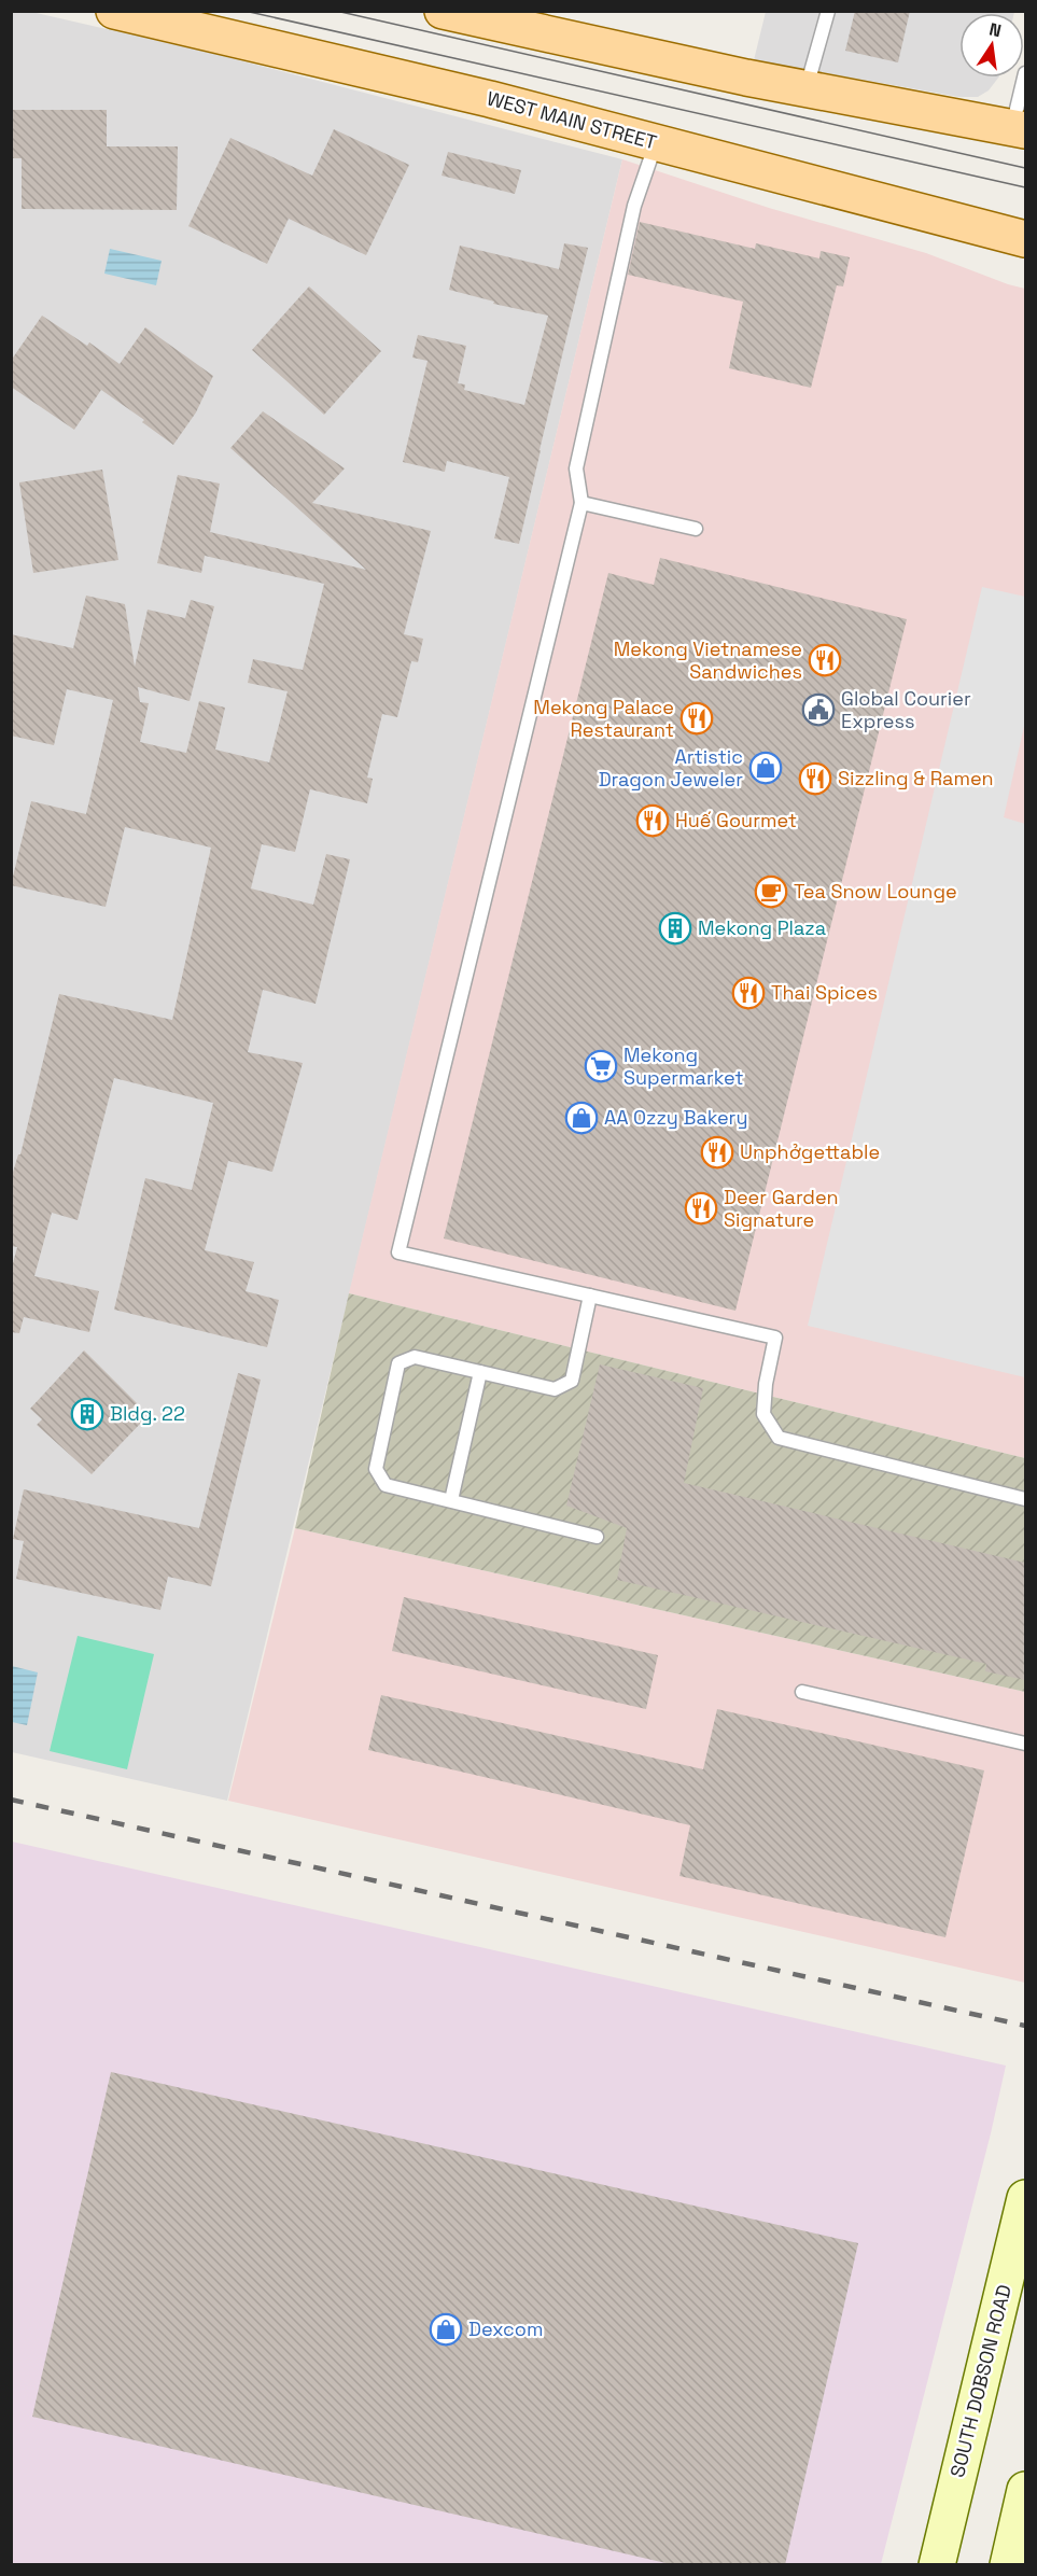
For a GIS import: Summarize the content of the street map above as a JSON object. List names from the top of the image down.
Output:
{
  "streets": {
    "main road": ["WEST MAIN STREET", "SOUTH DOBSON ROAD"]
  },
  "places": {
    "restaurant": [
      "Mekong Vietnamese Sandwiches",
      "Mekong Palace Restaurant",
      "Sizzling & Ramen",
      "Huế Gourmet",
      "Thai Spices",
      "Unphởgettable",
      "Deer Garden Signature"
    ],
    "public building": ["Global Courier Express"],
    "shop": ["Artistic Dragon Jeweler", "AA Ozzy Bakery", "Dexcom"],
    "cafe": ["Tea Snow Lounge"],
    "building": ["Mekong Plaza", "Bldg. 22"],
    "supermarket": ["Mekong Supermarket"]
  },
  "north": "top"
}
